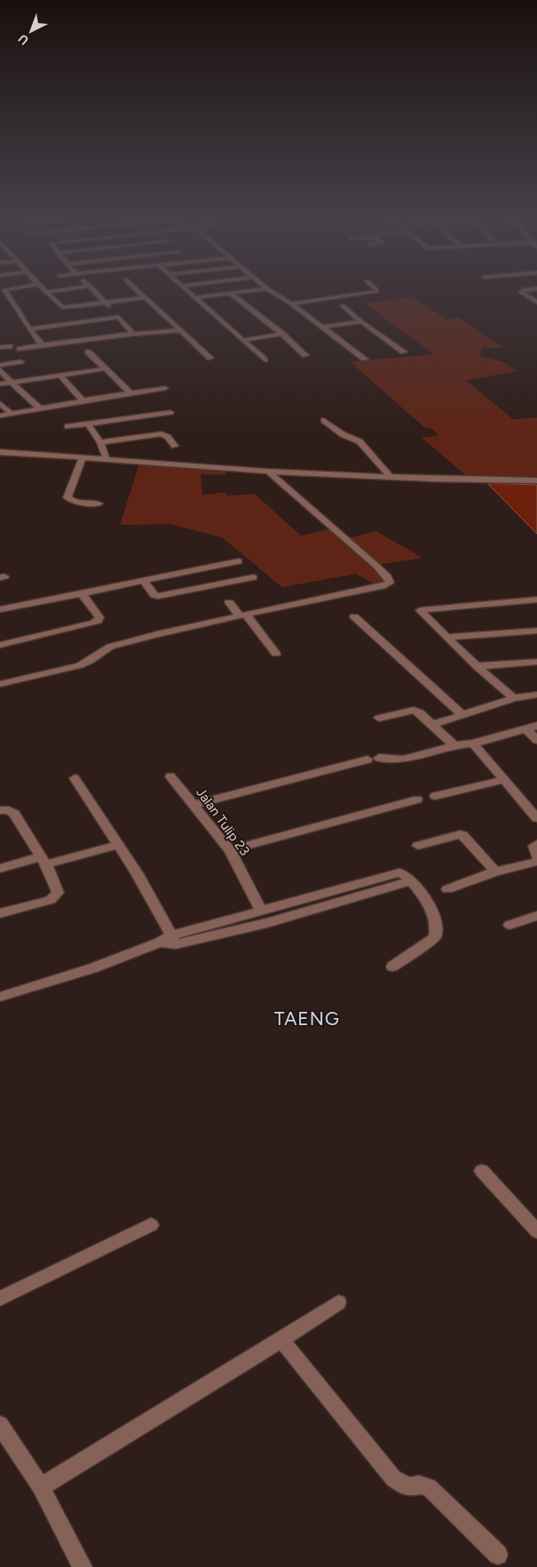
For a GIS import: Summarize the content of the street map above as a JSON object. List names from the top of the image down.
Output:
{
  "streets": {
    "street": ["Jalan Tulip 23"]
  },
  "districts": ["TAENG"],
  "north": "bottom left"
}
